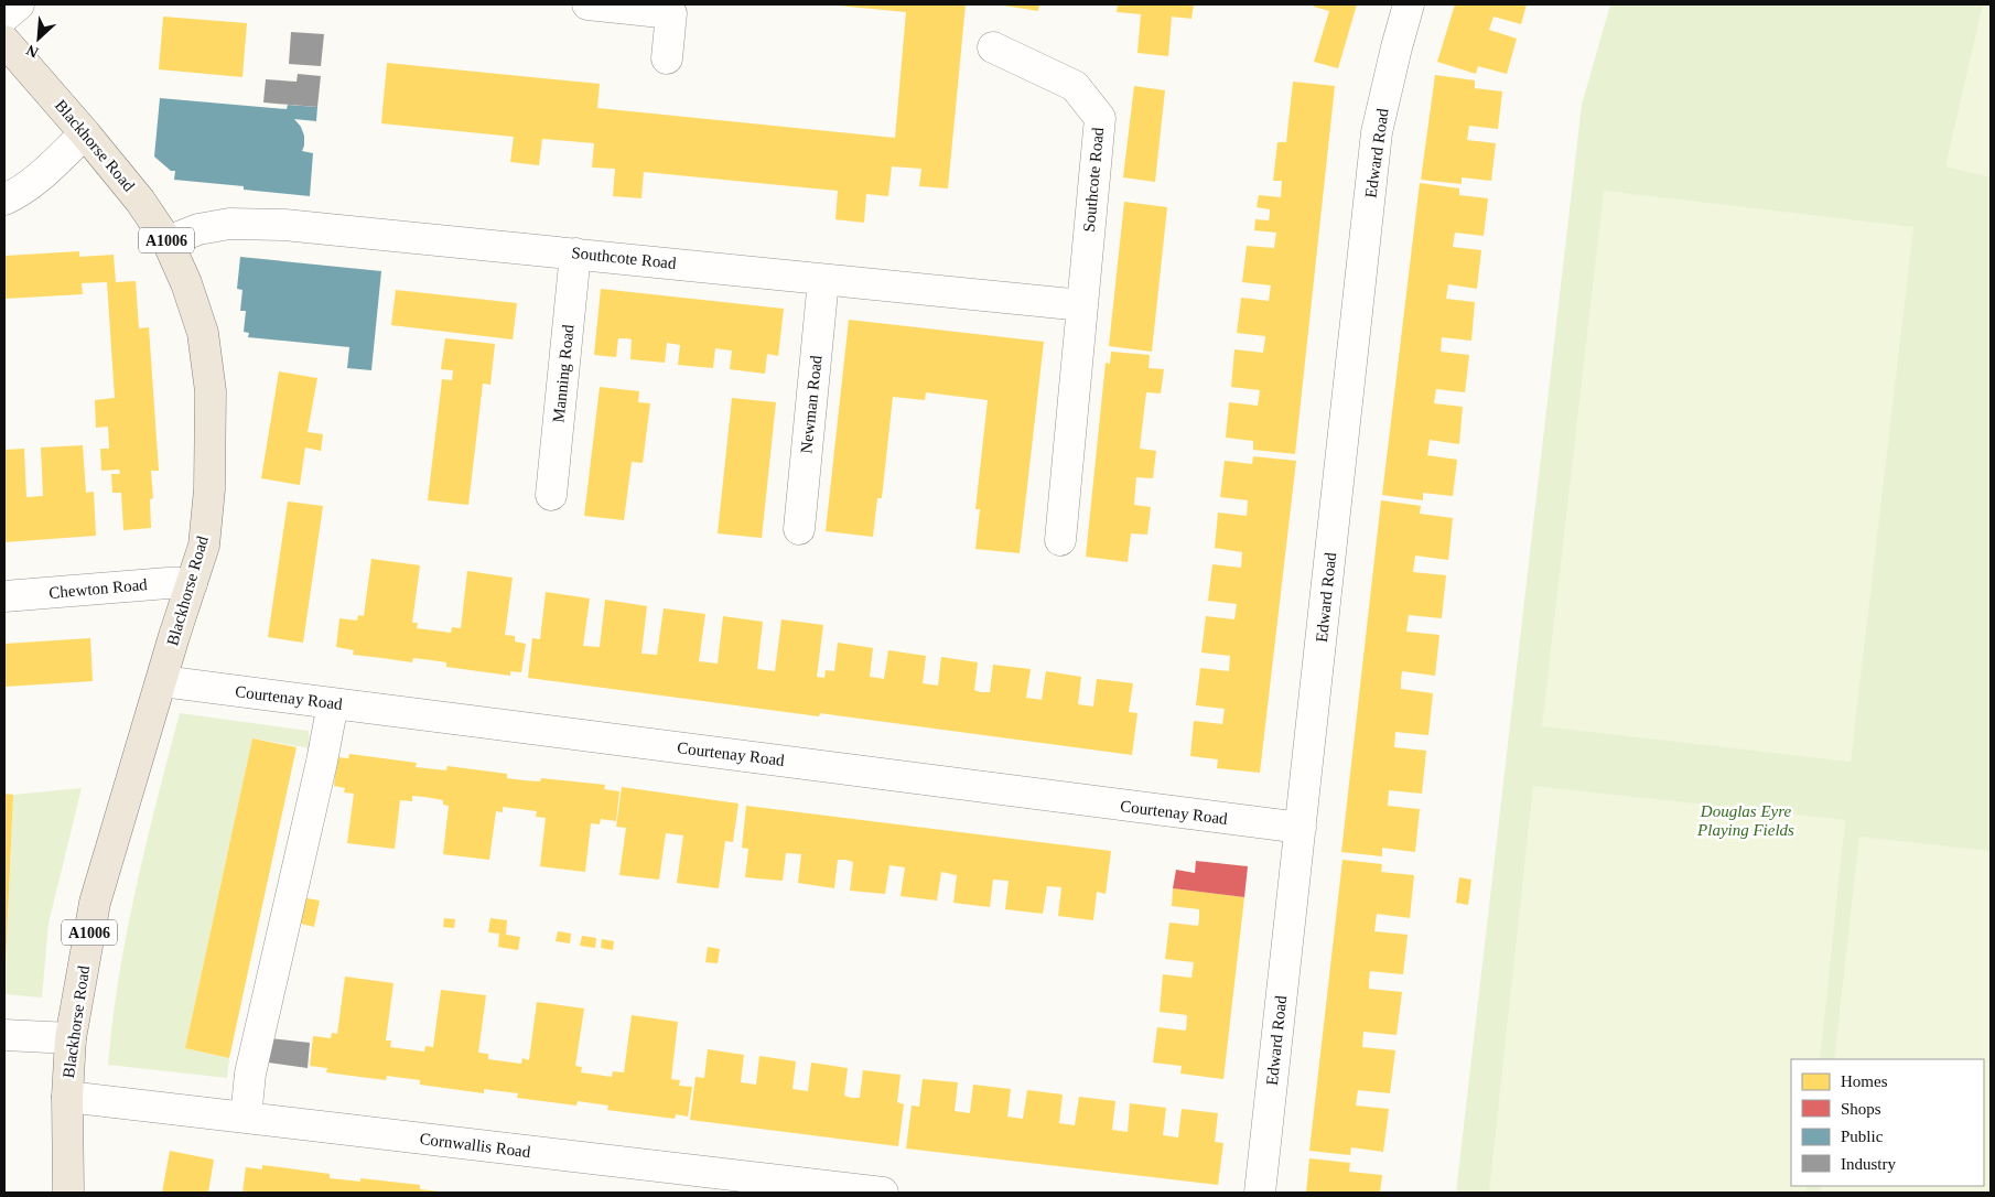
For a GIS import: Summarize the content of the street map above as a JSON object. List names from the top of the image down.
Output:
{
  "streets": {
    "main road": ["Blackhorse Road", "A1006"],
    "street": [
      "Edward Road",
      "Southcote Road",
      "Manning Road",
      "Newman Road",
      "Chewton Road",
      "Courtenay Road",
      "Cornwallis Road"
    ]
  },
  "crossings": [
    ["Blackhorse Road", "Southcote Road"],
    ["Blackhorse Road", "Chewton Road"],
    ["Blackhorse Road", "Courtenay Road"],
    ["Blackhorse Road", "Cornwallis Road"],
    ["Edward Road", "Courtenay Road"],
    ["Southcote Road", "Manning Road"],
    ["Southcote Road", "Newman Road"]
  ],
  "parks": ["Douglas Eyre Playing Fields"],
  "legend": [
    "Homes",
    "Shops",
    "Public",
    "Industry"
  ],
  "north": "bottom left"
}
